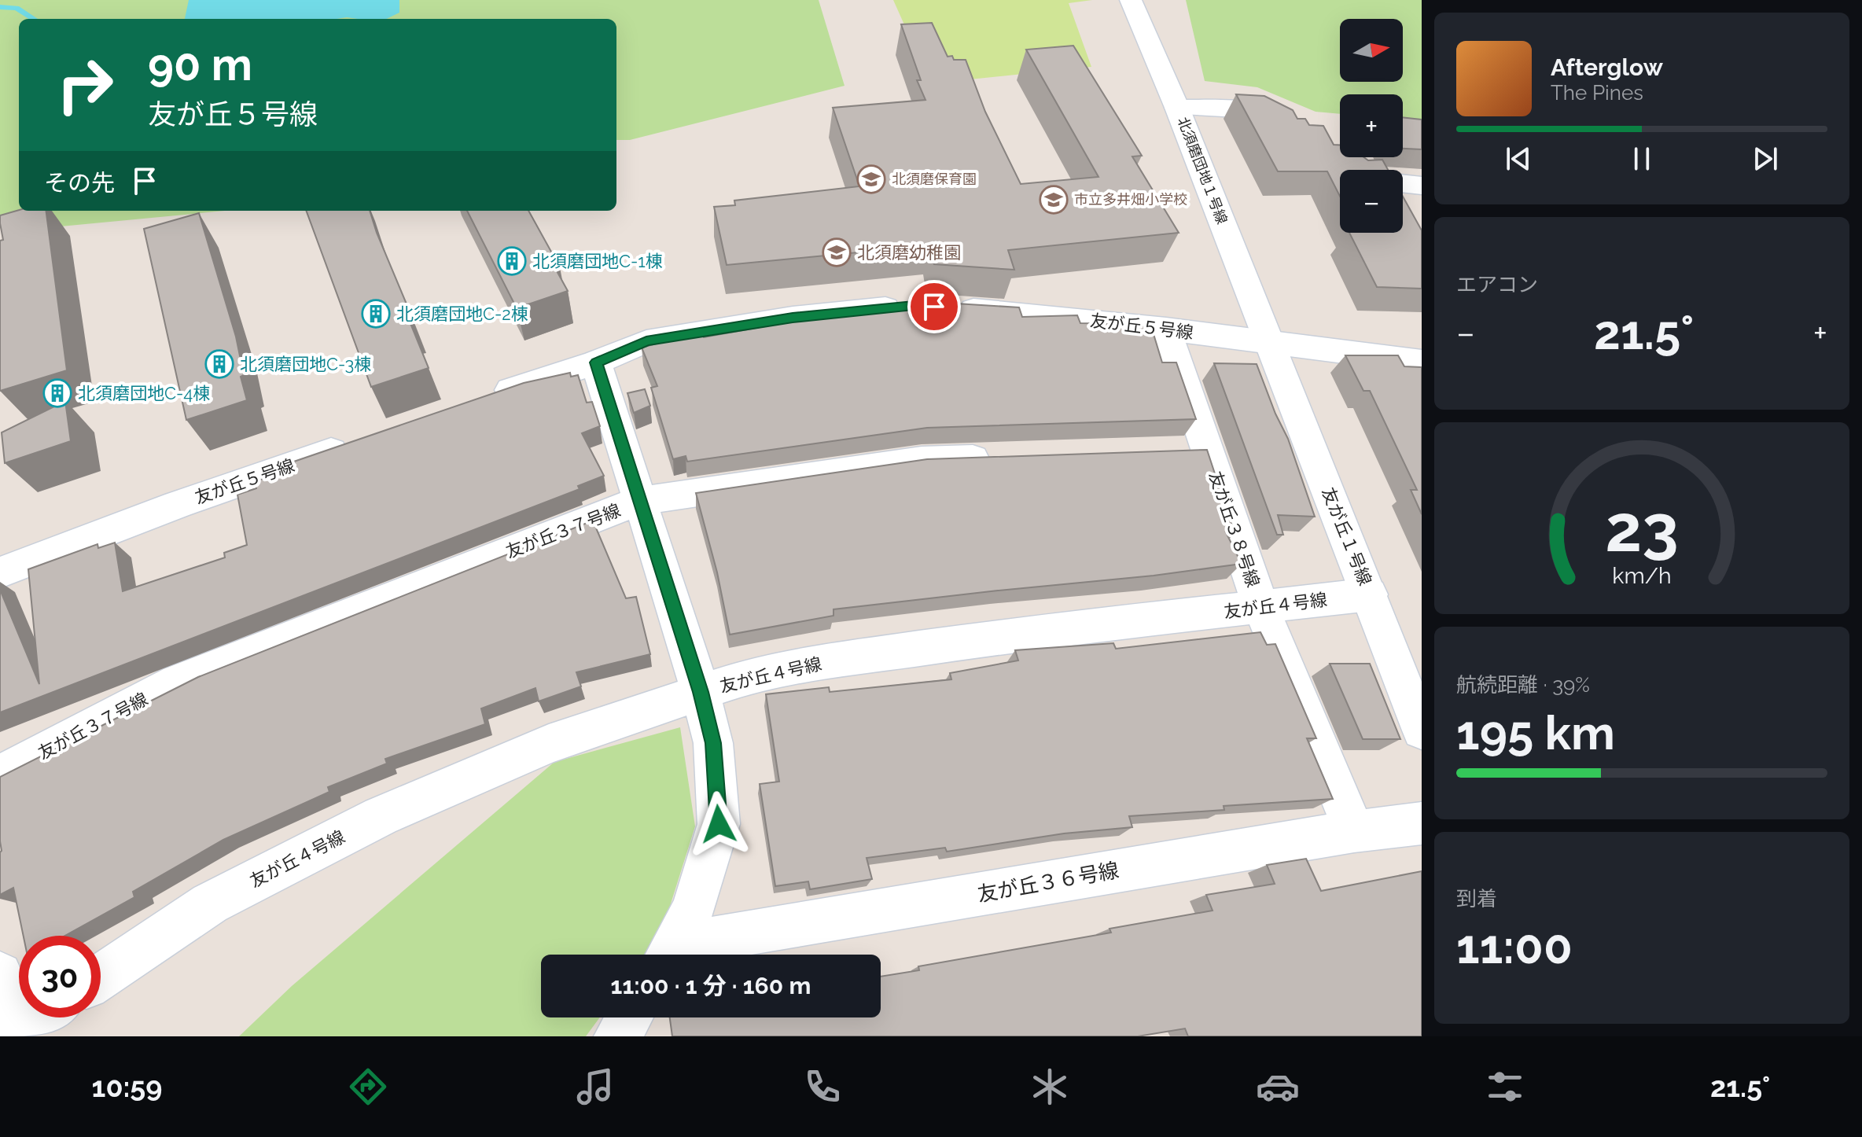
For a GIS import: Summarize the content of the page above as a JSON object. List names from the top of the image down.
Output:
{
  "streets": {
    "street": [
      "北須磨団地１号線",
      "友が丘５号線",
      "友が丘３８号線",
      "友が丘３７号線",
      "友が丘１号線",
      "友が丘４号線",
      "友が丘３６号線"
    ]
  },
  "crossings": [
    ["北須磨団地１号線", "友が丘５号線"],
    ["北須磨団地１号線", "友が丘１号線"],
    ["友が丘５号線", "友が丘３８号線"],
    ["友が丘５号線", "友が丘１号線"],
    ["友が丘３８号線", "友が丘４号線"],
    ["友が丘３８号線", "友が丘３６号線"],
    ["友が丘１号線", "友が丘４号線"]
  ],
  "places": {
    "school or university": ["北須磨保育園", "市立多井畑小学校", "北須磨幼稚園"],
    "building": [
      "北須磨団地C-1棟",
      "北須磨団地C-2棟",
      "北須磨団地C-3棟",
      "北須磨団地C-4棟"
    ]
  },
  "north": "right",
  "page": {
    "map_buttons": ["+", "−"],
    "turn": ["90 m", "友が丘５号線"],
    "song": ["Afterglow", "The Pines"],
    "then": "その先",
    "tile": [
      "エアコン",
      ["航続距離 · 39%", "195 km"],
      ["到着", "11:00"]
    ],
    "heat": ["−", "21.5°", "+"],
    "limit": "30",
    "trip": "11:00 · 1 分 · 160 m",
    "tabs": ["10:59", "21.5°"],
    "gauge": ["23", "km/h"]
  }
}
